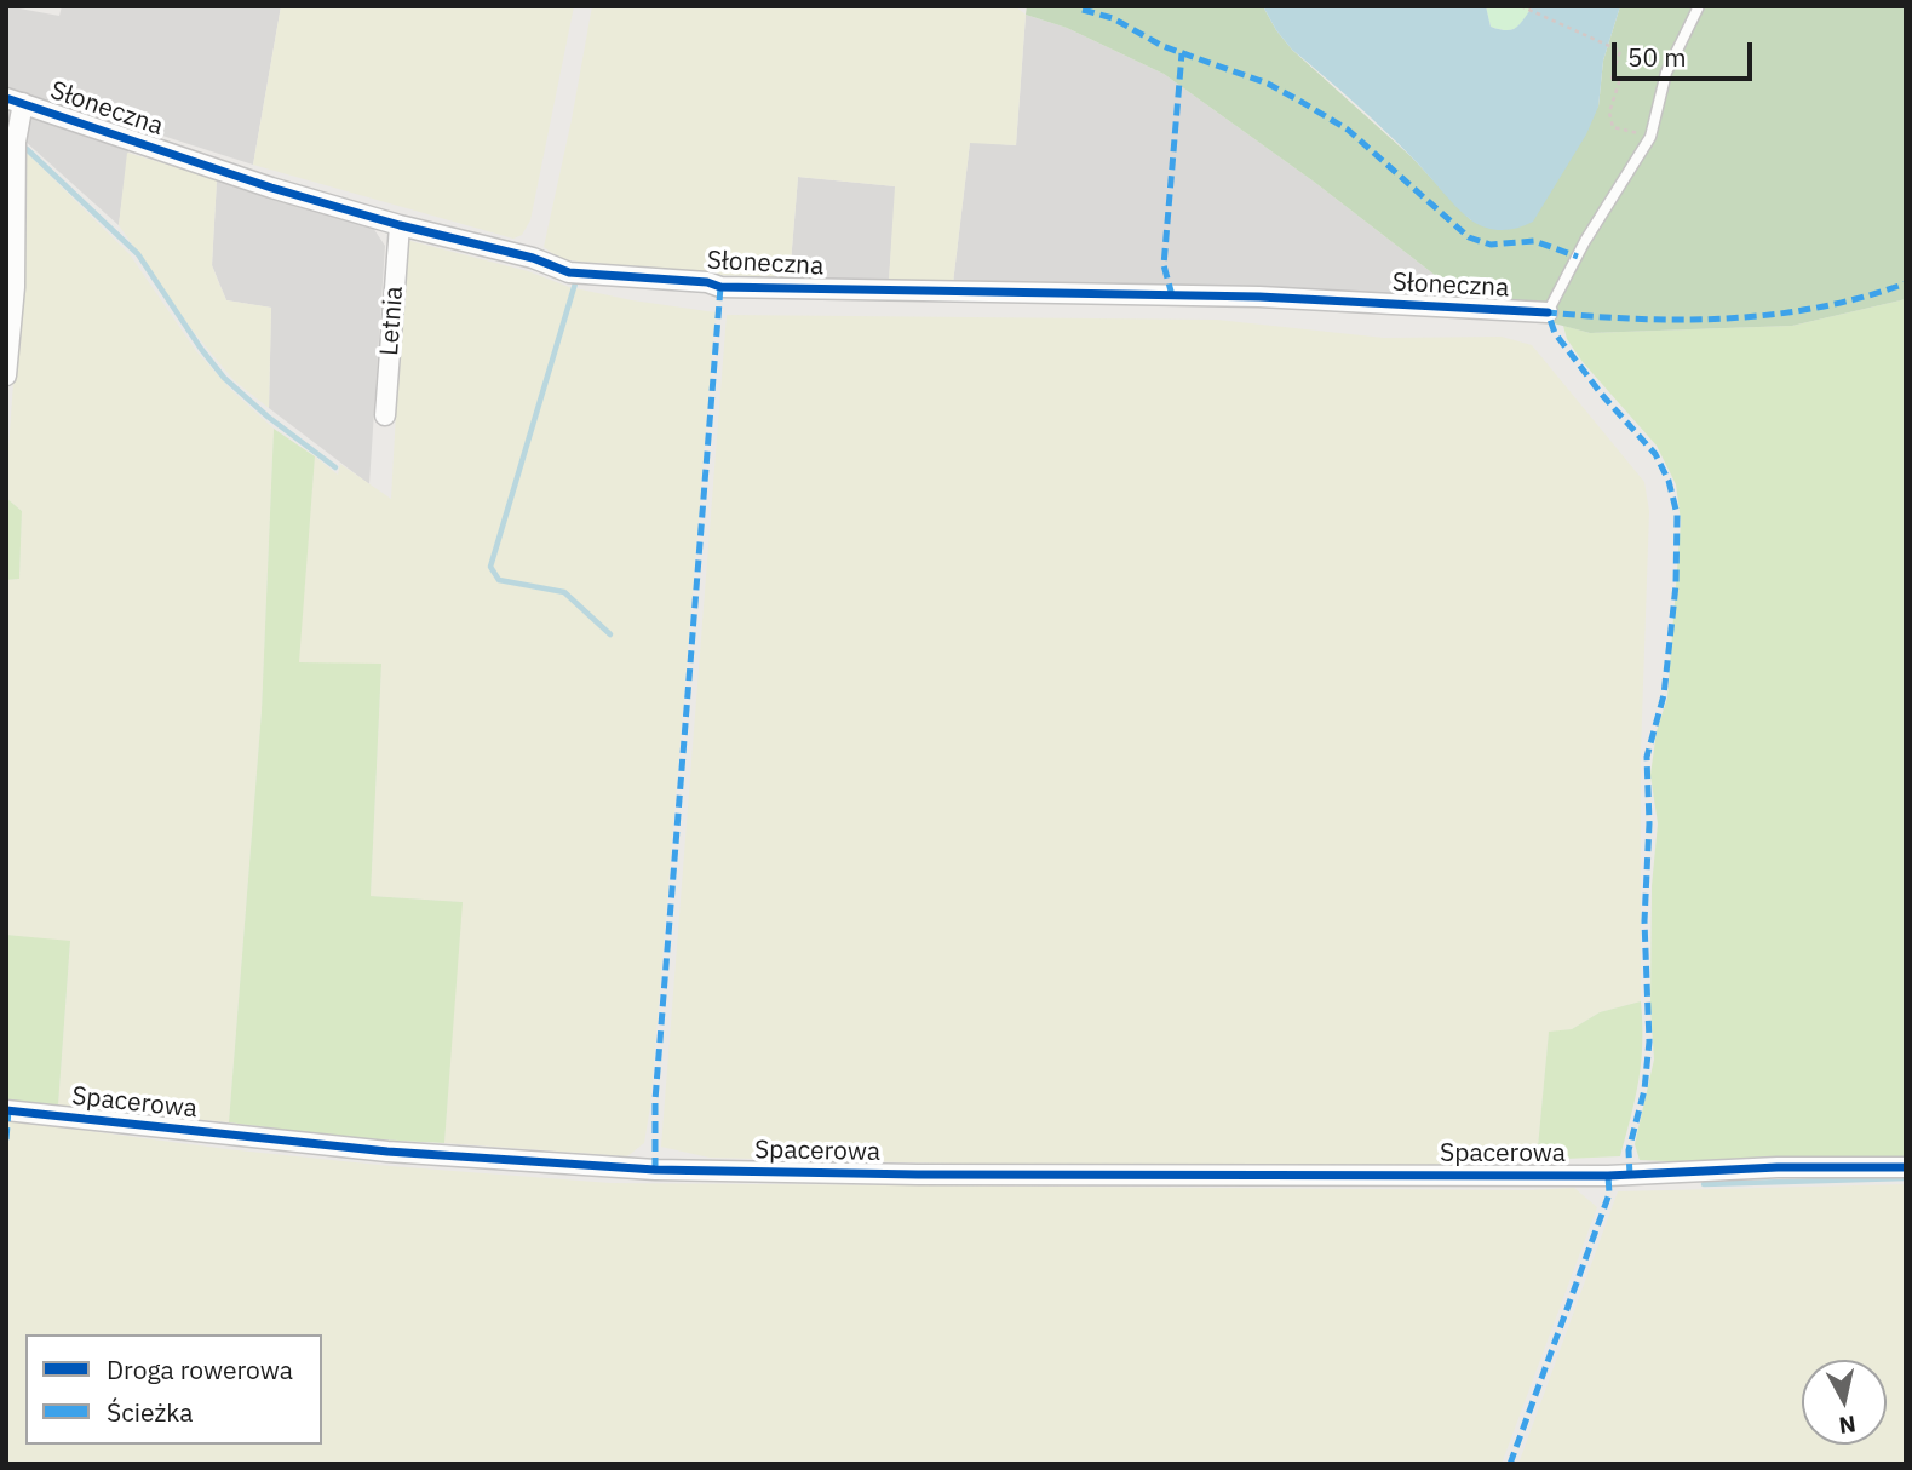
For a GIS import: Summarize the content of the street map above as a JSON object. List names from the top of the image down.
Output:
{
  "streets": {
    "street": ["Słoneczna", "Letnia", "Spacerowa"]
  },
  "crossings": [
    ["Słoneczna", "Letnia"]
  ],
  "legend": ["Droga rowerowa", "Ścieżka"],
  "scale_bar": "50 m",
  "north": "bottom"
}
